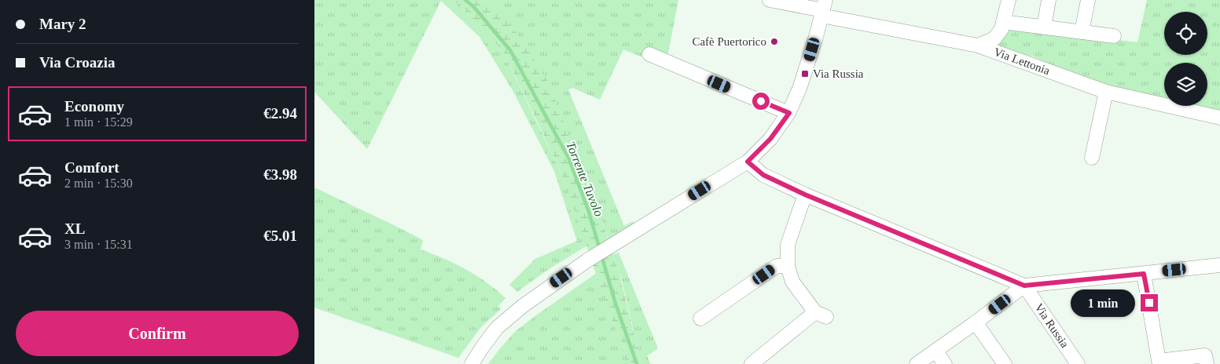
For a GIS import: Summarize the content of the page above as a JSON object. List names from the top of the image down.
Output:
{
  "streets": {
    "street": ["Via Lettonia", "Via Russia"]
  },
  "water": ["Torrente Tuvolo"],
  "places": {
    "other": ["Cafè Puertorico"],
    "transit": ["Via Russia"]
  },
  "page": {
    "banner": ["Mary 2", "Via Croazia"],
    "list": [
      {
        "name": "Economy",
        "note": "1 min · 15:29",
        "value": "€2.94"
      },
      {
        "name": "Comfort",
        "note": "2 min · 15:30",
        "value": "€3.98"
      },
      {
        "name": "XL",
        "note": "3 min · 15:31",
        "value": "€5.01"
      }
    ],
    "bubble": "1 min",
    "buttons": "Confirm"
  }
}
